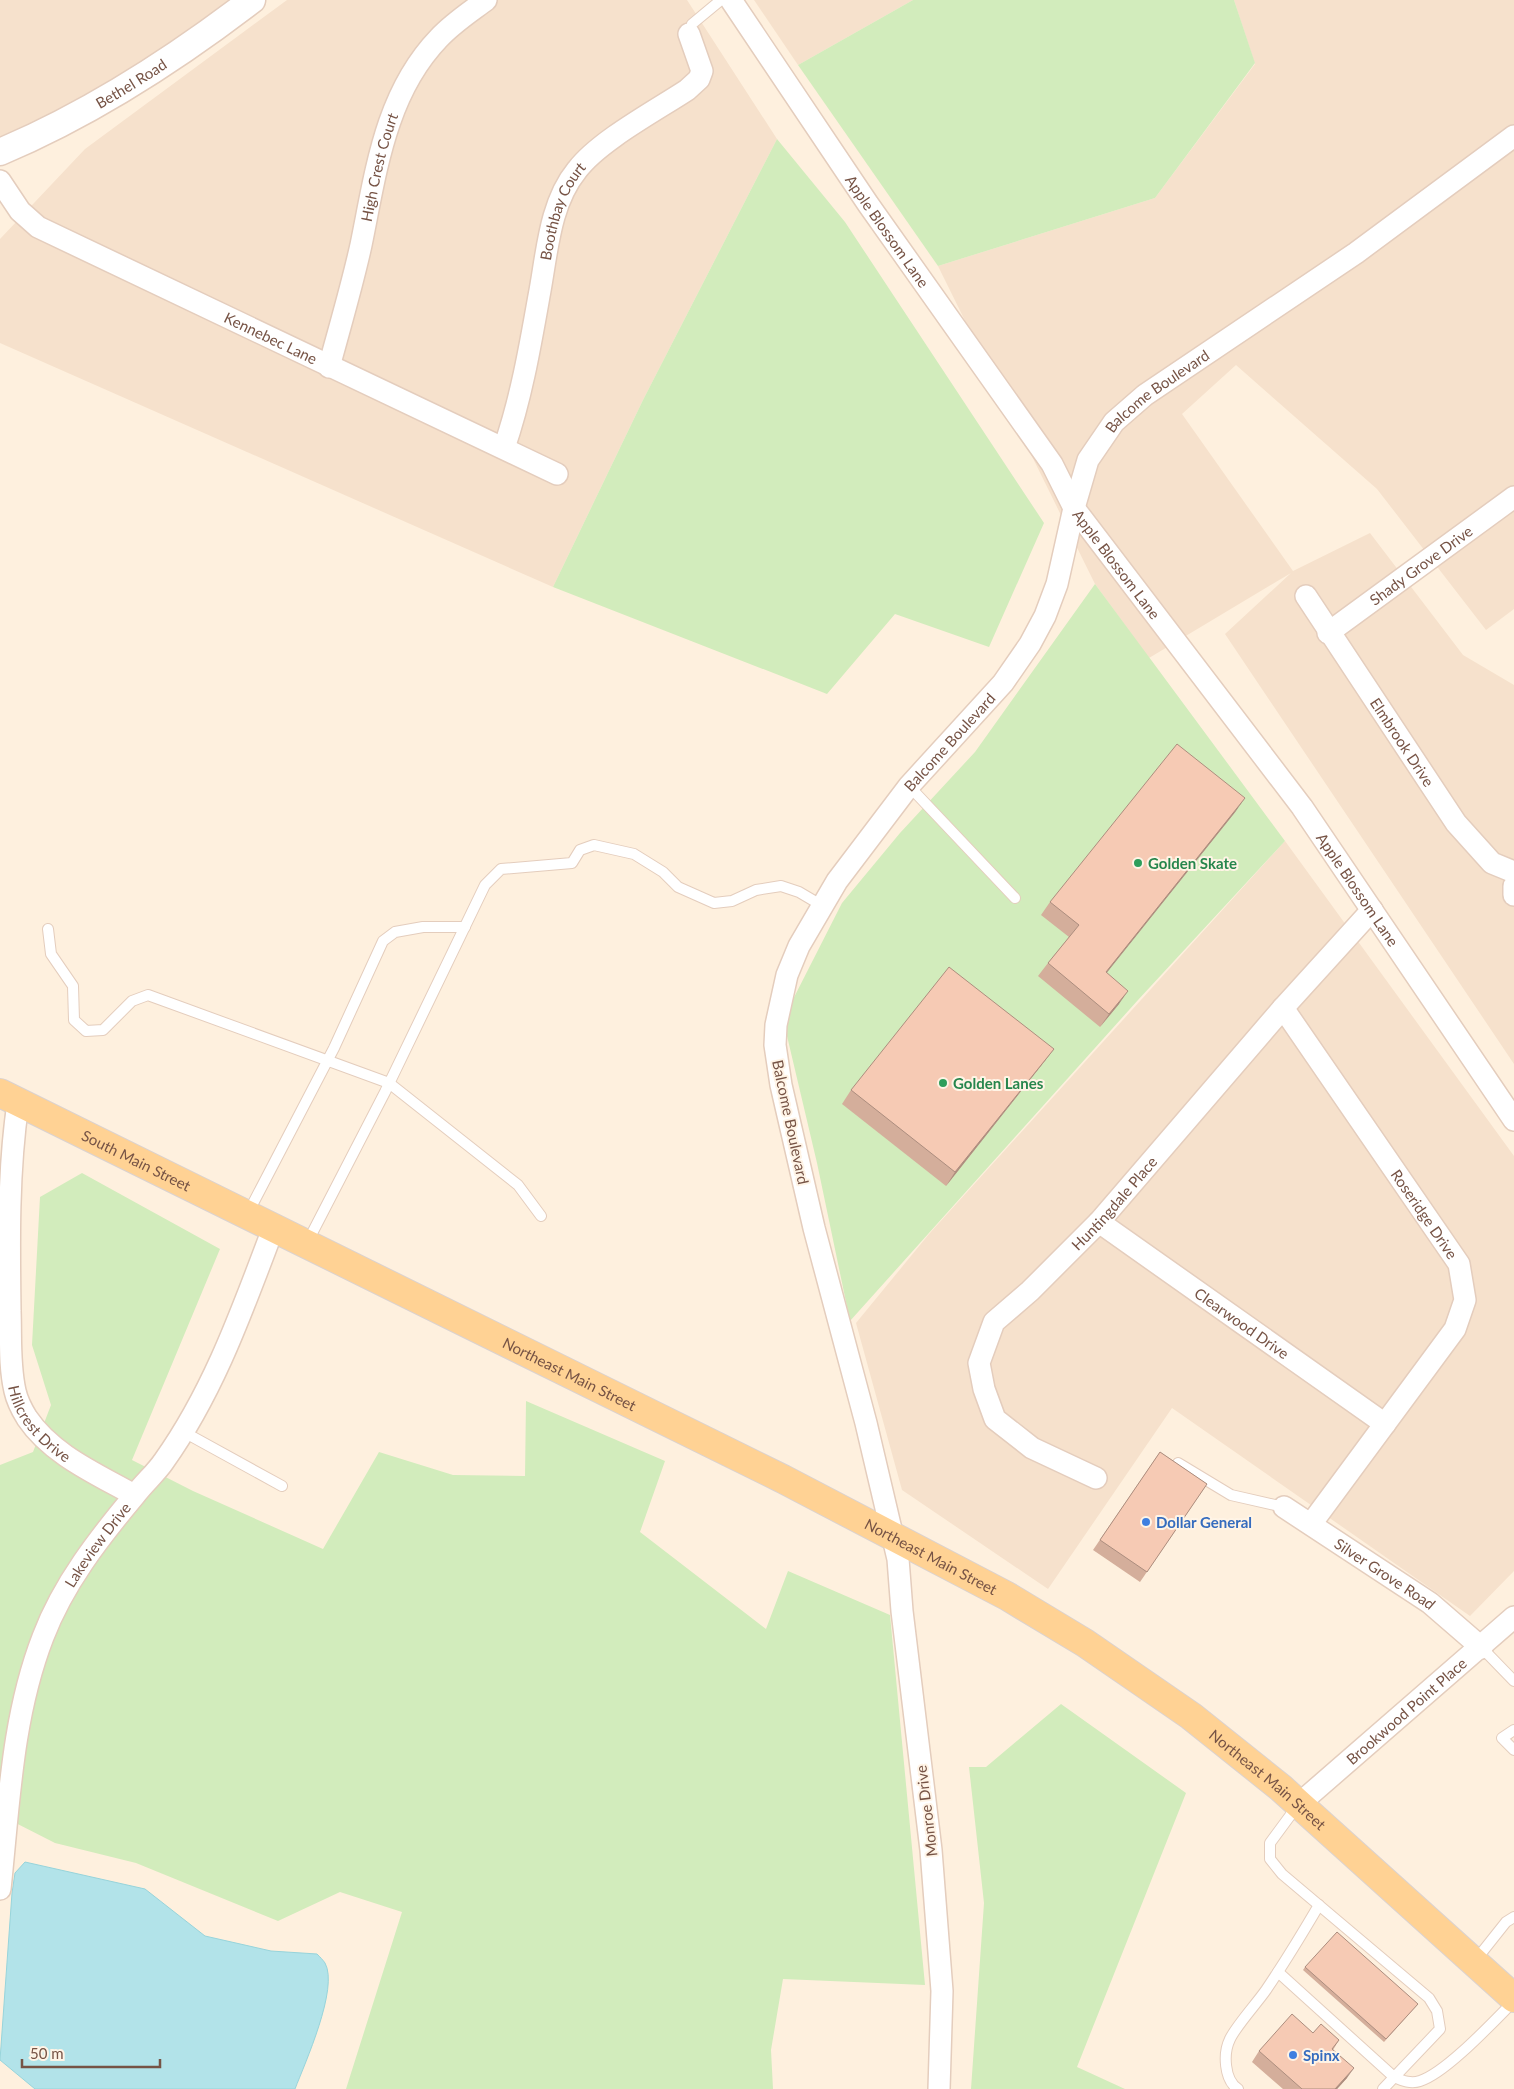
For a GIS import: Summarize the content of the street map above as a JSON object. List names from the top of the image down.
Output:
{
  "streets": {
    "main road": ["South Main Street", "Northeast Main Street"],
    "street": [
      "Bethel Road",
      "High Crest Court",
      "Boothbay Court",
      "Apple Blossom Lane",
      "Kennebec Lane",
      "Balcome Boulevard",
      "Shady Grove Drive",
      "Elmbrook Drive",
      "Huntingdale Place",
      "Roseridge Drive",
      "Clearwood Drive",
      "Hillcrest Drive",
      "Lakeview Drive",
      "Silver Grove Road",
      "Brookwood Point Place",
      "Monroe Drive"
    ]
  },
  "crossings": [
    ["High Crest Court", "Kennebec Lane"],
    ["Boothbay Court", "Kennebec Lane"],
    ["Apple Blossom Lane", "Balcome Boulevard"],
    ["Apple Blossom Lane", "Huntingdale Place"],
    ["Balcome Boulevard", "Northeast Main Street"],
    ["Balcome Boulevard", "Monroe Drive"],
    ["Shady Grove Drive", "Elmbrook Drive"],
    ["South Main Street", "Northeast Main Street"],
    ["South Main Street", "Hillcrest Drive"],
    ["South Main Street", "Lakeview Drive"],
    ["Huntingdale Place", "Roseridge Drive"],
    ["Huntingdale Place", "Clearwood Drive"],
    ["Roseridge Drive", "Clearwood Drive"],
    ["Roseridge Drive", "Silver Grove Road"],
    ["Northeast Main Street", "Lakeview Drive"],
    ["Northeast Main Street", "Brookwood Point Place"],
    ["Northeast Main Street", "Monroe Drive"],
    ["Hillcrest Drive", "Lakeview Drive"],
    ["Silver Grove Road", "Brookwood Point Place"]
  ],
  "places": [
    "Golden Skate",
    "Golden Lanes",
    "Dollar General",
    "Spinx"
  ],
  "scale_bar": "50 m"
}
